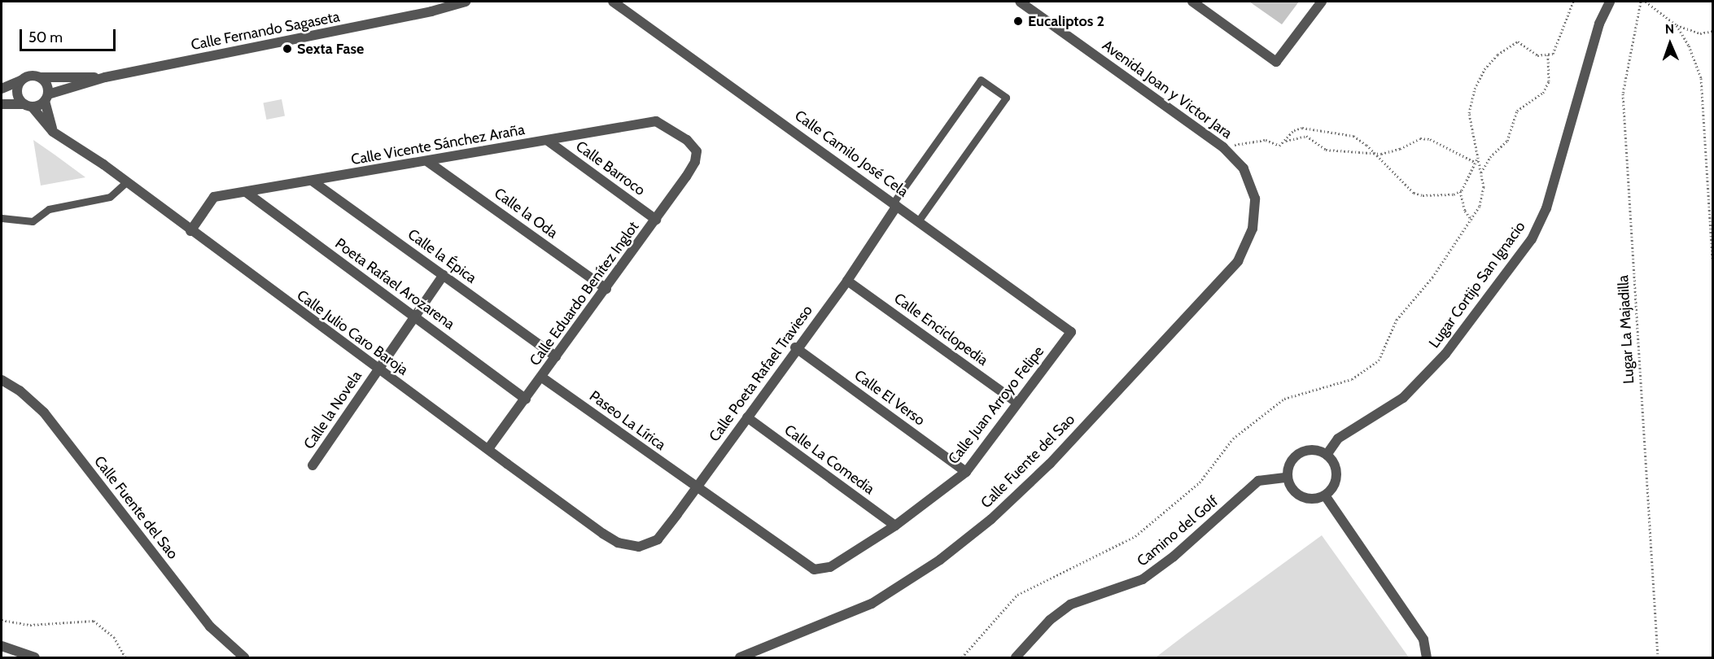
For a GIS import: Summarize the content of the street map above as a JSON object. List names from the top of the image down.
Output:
{
  "streets": {
    "street": [
      "Calle Fernando Sagaseta",
      "Avenida Joan y Victor Jara",
      "Calle Vicente Sánchez Araña",
      "Calle Camilo José Cela",
      "Calle Barroco",
      "Calle la Oda",
      "Calle la Épica",
      "Poeta Rafael Arozarena",
      "Lugar Cortijo San Ignacio",
      "Calle Eduardo Benítez Inglot",
      "Calle Enciclopedia",
      "Calle Julio Caro Baroja",
      "Calle Poeta Rafael Travieso",
      "Calle El Verso",
      "Calle Juan Arroyo Felipe",
      "Calle la Novela",
      "Paseo La Lírica",
      "Calle La Comedia",
      "Calle Fuente del Sao",
      "Camino del Golf"
    ],
    "path": ["Lugar La Majadilla"]
  },
  "crossings": [
    ["Calle Fernando Sagaseta", "Calle Julio Caro Baroja"],
    ["Avenida Joan y Victor Jara", "Calle Fuente del Sao"],
    ["Calle Vicente Sánchez Araña", "Calle Barroco"],
    ["Calle Vicente Sánchez Araña", "Calle la Oda"],
    ["Calle Vicente Sánchez Araña", "Calle la Épica"],
    ["Calle Vicente Sánchez Araña", "Poeta Rafael Arozarena"],
    ["Calle Vicente Sánchez Araña", "Calle Eduardo Benítez Inglot"],
    ["Calle Vicente Sánchez Araña", "Calle Julio Caro Baroja"],
    ["Calle Camilo José Cela", "Calle Poeta Rafael Travieso"],
    ["Calle Camilo José Cela", "Calle Juan Arroyo Felipe"],
    ["Calle Barroco", "Calle Eduardo Benítez Inglot"],
    ["Calle la Oda", "Calle Eduardo Benítez Inglot"],
    ["Calle la Épica", "Calle Eduardo Benítez Inglot"],
    ["Calle la Épica", "Calle la Novela"],
    ["Poeta Rafael Arozarena", "Calle Eduardo Benítez Inglot"],
    ["Poeta Rafael Arozarena", "Calle la Novela"],
    ["Lugar Cortijo San Ignacio", "Camino del Golf"],
    ["Calle Eduardo Benítez Inglot", "Calle Julio Caro Baroja"],
    ["Calle Eduardo Benítez Inglot", "Paseo La Lírica"],
    ["Calle Enciclopedia", "Calle Poeta Rafael Travieso"],
    ["Calle Enciclopedia", "Calle Juan Arroyo Felipe"],
    ["Calle Julio Caro Baroja", "Calle Poeta Rafael Travieso"],
    ["Calle Julio Caro Baroja", "Calle la Novela"],
    ["Calle Poeta Rafael Travieso", "Calle El Verso"],
    ["Calle Poeta Rafael Travieso", "Calle Juan Arroyo Felipe"],
    ["Calle Poeta Rafael Travieso", "Paseo La Lírica"],
    ["Calle Poeta Rafael Travieso", "Calle La Comedia"],
    ["Calle El Verso", "Calle Juan Arroyo Felipe"],
    ["Calle Juan Arroyo Felipe", "Paseo La Lírica"],
    ["Calle Juan Arroyo Felipe", "Calle La Comedia"]
  ],
  "places": ["Eucaliptos 2", "Sexta Fase"],
  "scale_bar": "50 m",
  "north": "top"
}
